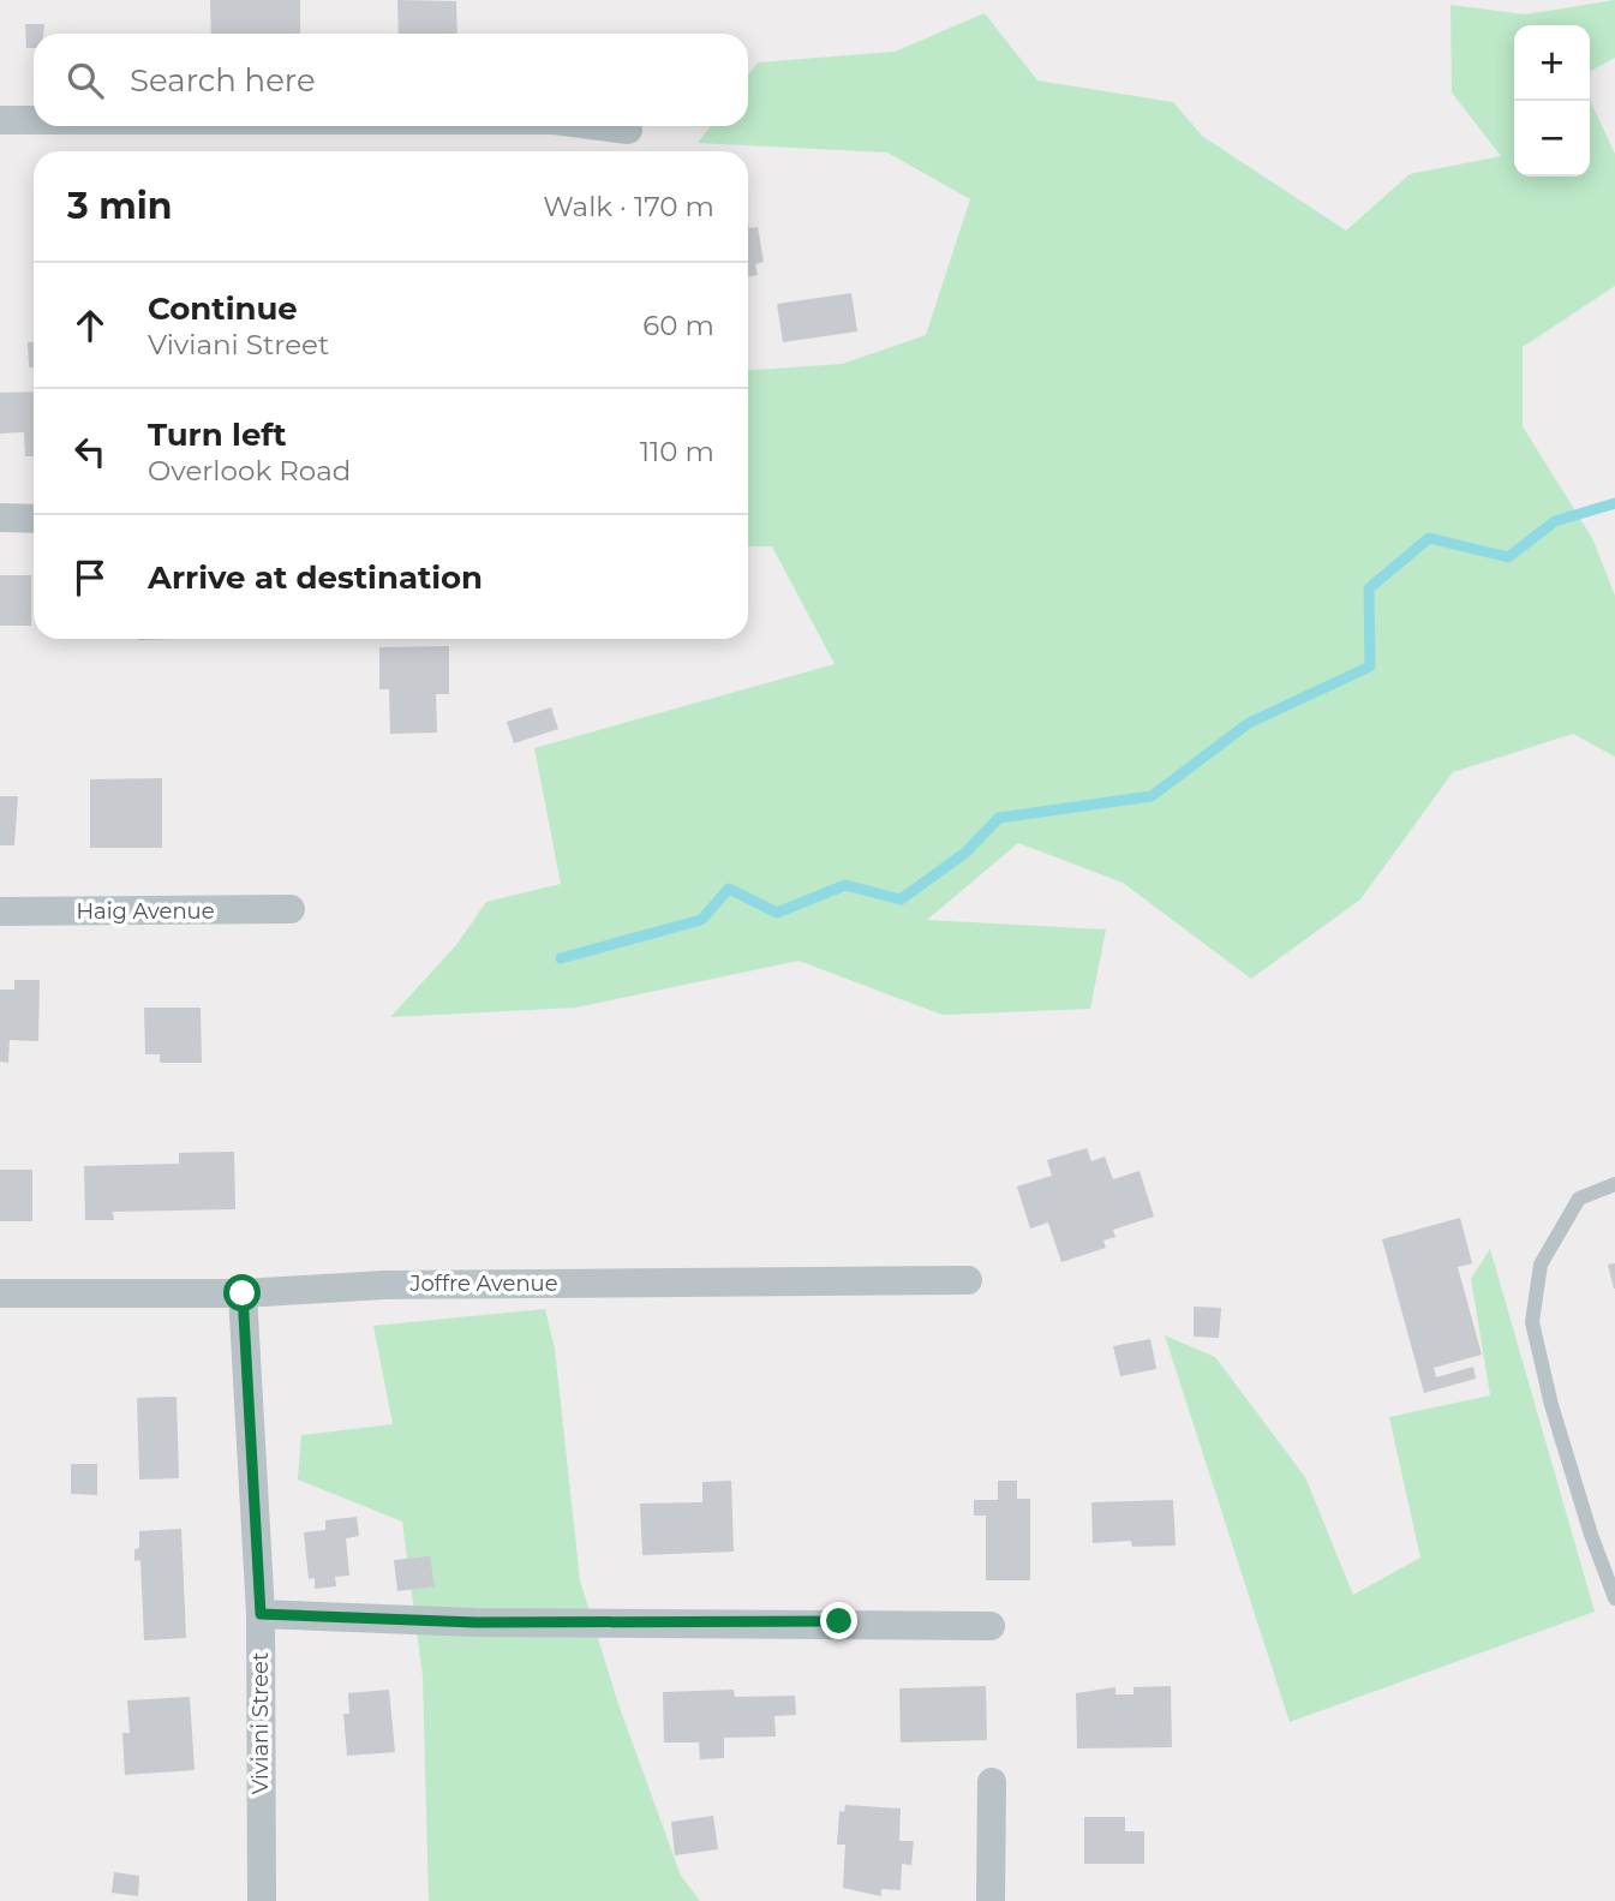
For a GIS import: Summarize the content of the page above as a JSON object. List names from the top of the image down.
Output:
{
  "streets": {
    "street": ["Haig Avenue", "Joffre Avenue", "Viviani Street"]
  },
  "crossings": [
    ["Joffre Avenue", "Viviani Street"]
  ],
  "page": {
    "map_buttons": ["+", "−"],
    "search": "Search here",
    "heading": ["3 min", "Walk · 170 m"],
    "list": [
      ["Continue", "Viviani Street", "60 m"],
      ["Turn left", "Overlook Road", "110 m"],
      "Arrive at destination"
    ]
  }
}
